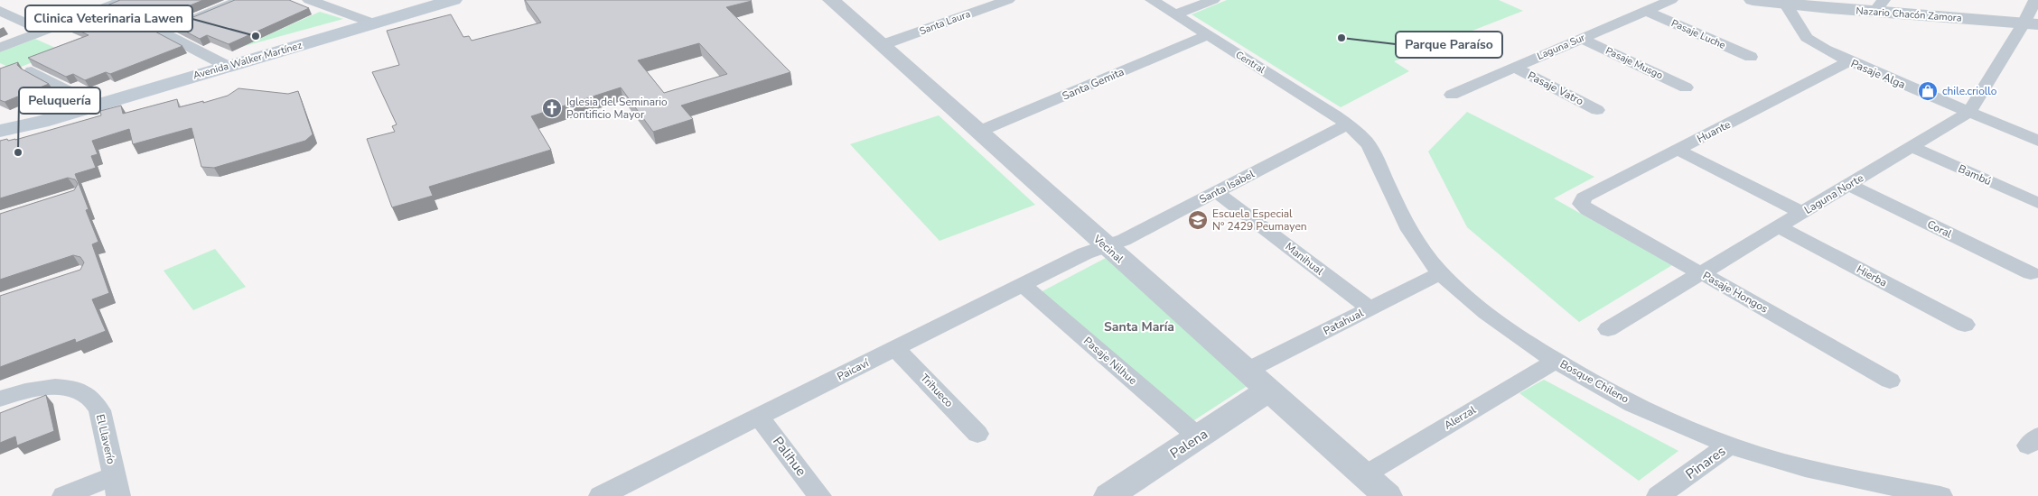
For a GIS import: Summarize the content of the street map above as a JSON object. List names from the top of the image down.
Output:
{
  "streets": {
    "main road": ["Avenida Walker Martínez"],
    "street": [
      "Nazario Chacón Zamora",
      "Santa Laura",
      "Pasaje Luche",
      "Laguna Sur",
      "Central",
      "Pasaje Musgo",
      "Pasaje Alga",
      "Santa Gemita",
      "Pasaje Vatro",
      "Huante",
      "Bambú",
      "Santa Isabel",
      "Laguna Norte",
      "Coral",
      "Vecinal",
      "Manihual",
      "Hierba",
      "Pasaje Hongos",
      "Patahual",
      "Pasaje Nilhue",
      "Paicaví",
      "Bosque Chileno",
      "Trihueco",
      "Alerzal",
      "El Llaverío",
      "Palena",
      "Palihue",
      "Pinares"
    ]
  },
  "crossings": [
    ["Nazario Chacón Zamora", "Pasaje Alga"],
    ["Nazario Chacón Zamora", "Laguna Norte"],
    ["Santa Laura", "Vecinal"],
    ["Pasaje Luche", "Laguna Sur"],
    ["Laguna Sur", "Pasaje Musgo"],
    ["Laguna Sur", "Pasaje Vatro"],
    ["Central", "Santa Gemita"],
    ["Central", "Santa Isabel"],
    ["Central", "Bosque Chileno"],
    ["Pasaje Alga", "Huante"],
    ["Pasaje Alga", "Laguna Norte"],
    ["Santa Gemita", "Vecinal"],
    ["Huante", "Pasaje Hongos"],
    ["Bambú", "Laguna Norte"],
    ["Santa Isabel", "Vecinal"],
    ["Santa Isabel", "Manihual"],
    ["Santa Isabel", "Paicaví"],
    ["Santa Isabel", "Bosque Chileno"],
    ["Laguna Norte", "Coral"],
    ["Laguna Norte", "Hierba"],
    ["Laguna Norte", "Pasaje Hongos"],
    ["Vecinal", "Patahual"],
    ["Vecinal", "Paicaví"],
    ["Vecinal", "Alerzal"],
    ["Vecinal", "Palena"],
    ["Manihual", "Patahual"],
    ["Patahual", "Bosque Chileno"],
    ["Pasaje Nilhue", "Paicaví"],
    ["Pasaje Nilhue", "Palena"],
    ["Paicaví", "Trihueco"],
    ["Paicaví", "Palihue"],
    ["Bosque Chileno", "Alerzal"],
    ["Bosque Chileno", "Pinares"]
  ],
  "districts": ["Santa María"],
  "places": {
    "other": ["Clinica Veterinaria Lawen", "Parque Paraíso", "Peluquería"],
    "shop": ["chile.criollo"],
    "church": ["Iglesia del Seminario Pontificio Mayor"],
    "school or university": ["Escuela Especial N° 2429 Peumayen"]
  }
}
